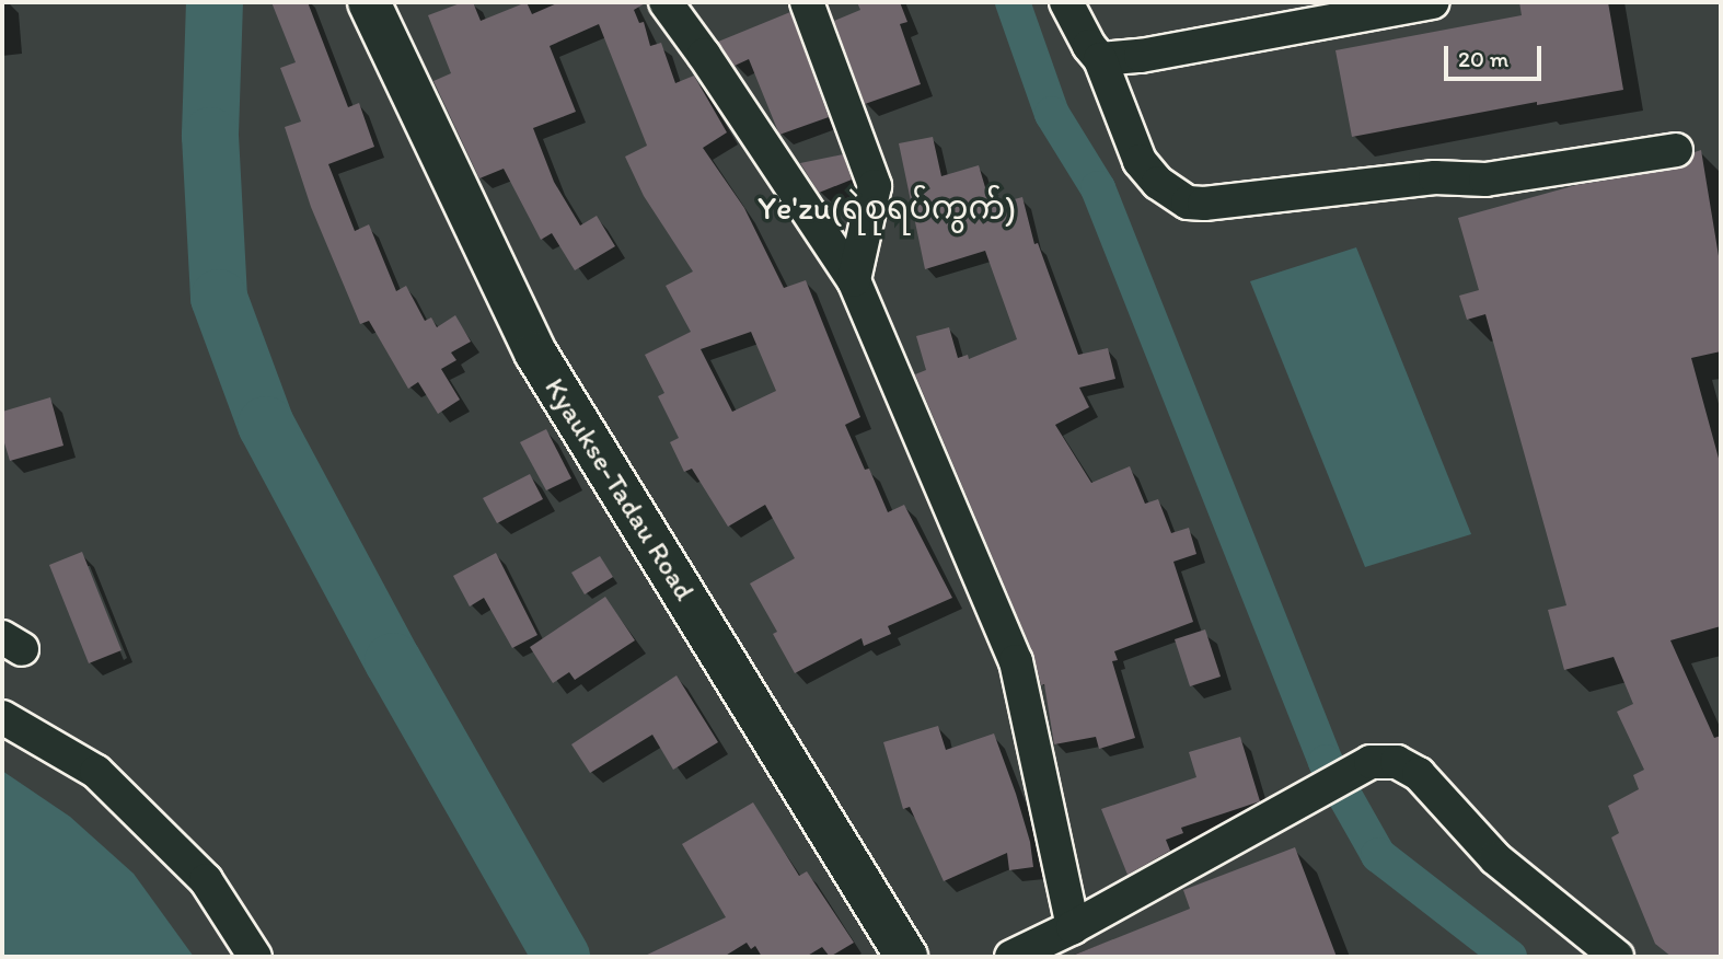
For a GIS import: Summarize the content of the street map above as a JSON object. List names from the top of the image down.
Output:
{
  "streets": {
    "main road": ["Kyaukse-Tadau Road"]
  },
  "districts": ["Ye'zu(ရဲစုရပ်ကွက်)"],
  "scale_bar": "20 m"
}
